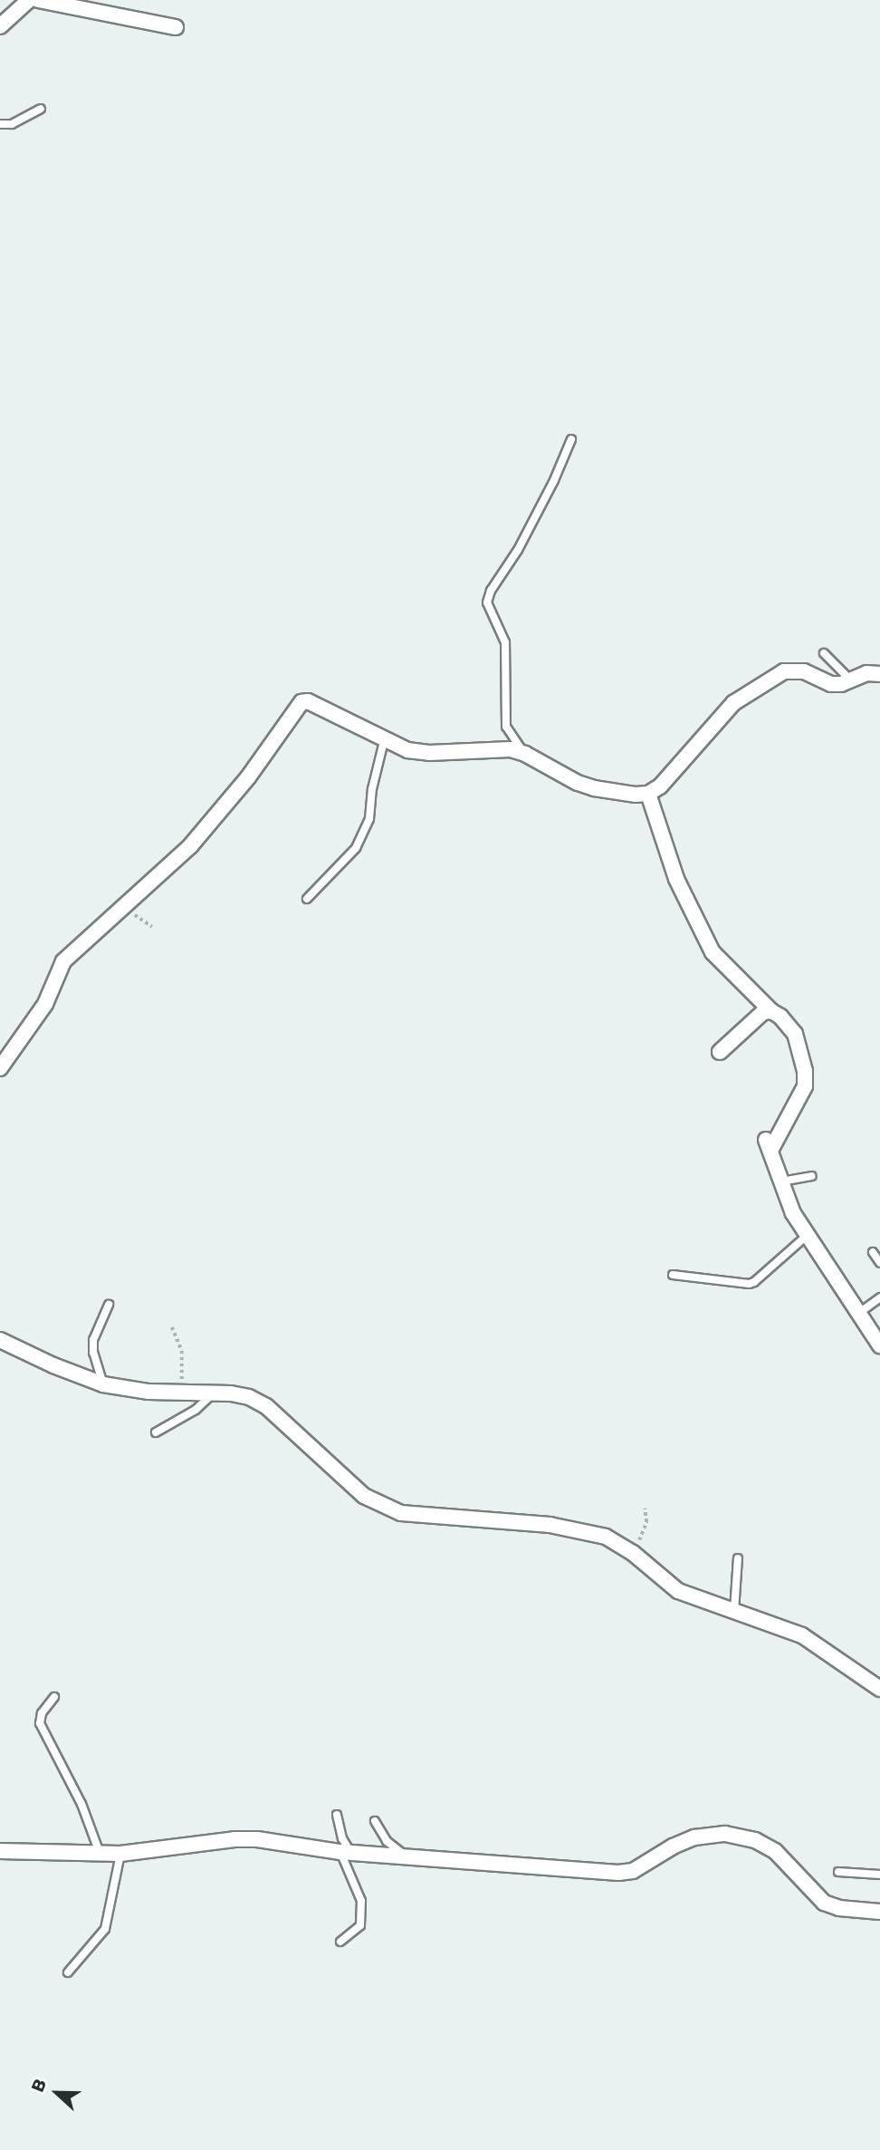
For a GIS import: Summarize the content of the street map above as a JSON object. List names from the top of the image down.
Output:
{
  "north": "left"
}
